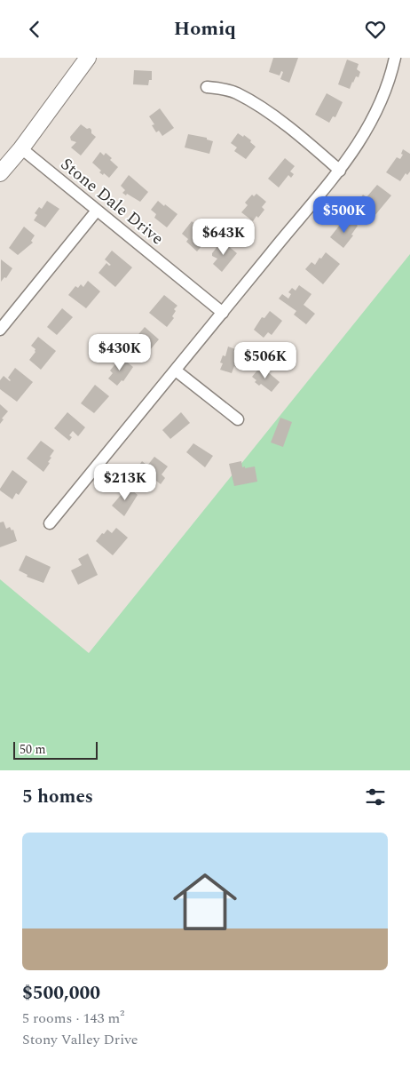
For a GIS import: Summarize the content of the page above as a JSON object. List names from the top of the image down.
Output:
{
  "streets": {
    "street": ["Stone Dale Drive"]
  },
  "scale_bar": "50 m",
  "page": {
    "header": "Homiq",
    "price": [
      "$500K",
      "$643K",
      "$430K",
      "$506K",
      "$213K"
    ],
    "scale": "50 m",
    "heading": "5 homes",
    "list": [
      {
        "name": "$500,000",
        "note": "5 rooms · 143 m² · Stony Valley Drive"
      }
    ]
  }
}
